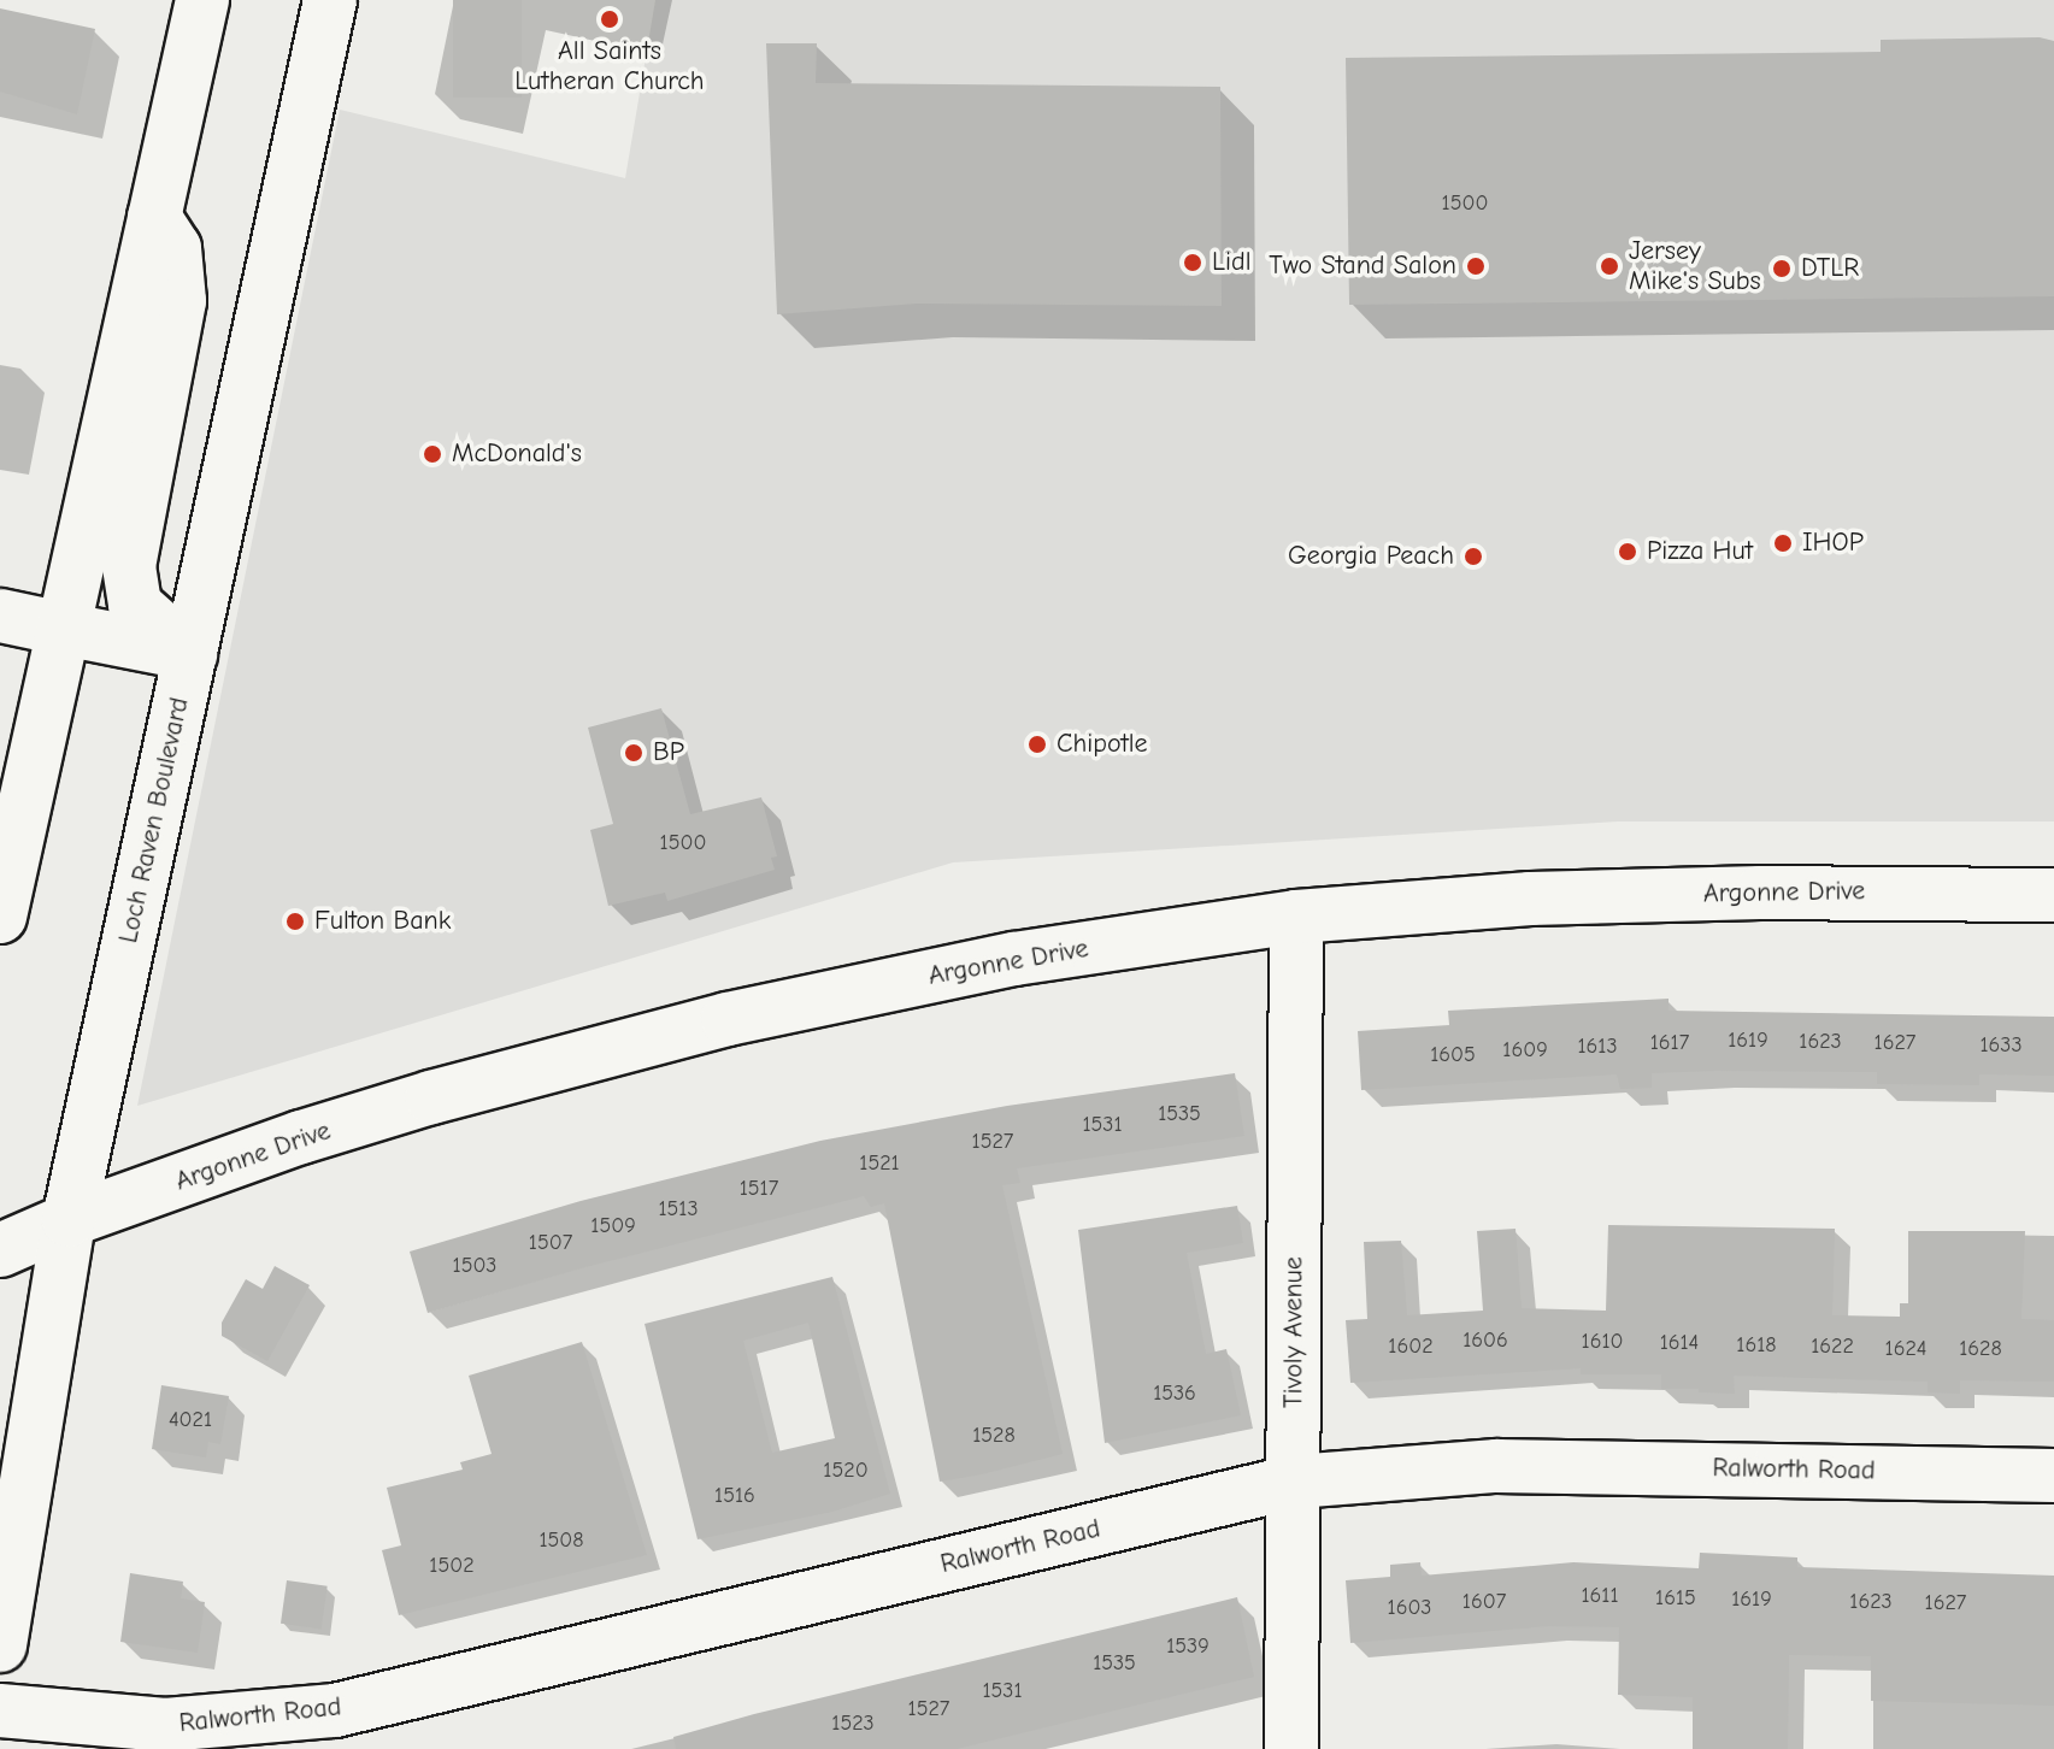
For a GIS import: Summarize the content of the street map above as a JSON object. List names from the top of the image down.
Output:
{
  "streets": {
    "main road": [
      "Loch Raven Boulevard",
      "Argonne Drive",
      "Tivoly Avenue",
      "Ralworth Road"
    ]
  },
  "crossings": [
    ["Loch Raven Boulevard", "Argonne Drive"],
    ["Argonne Drive", "Tivoly Avenue"],
    ["Tivoly Avenue", "Ralworth Road"]
  ],
  "places": [
    "All Saints Lutheran Church",
    "Lidl",
    "Two Stand Salon",
    "Jersey Mike's Subs",
    "DTLR",
    "McDonald's",
    "IHOP",
    "Pizza Hut",
    "Georgia Peach",
    "Chipotle",
    "BP",
    "Fulton Bank"
  ],
  "house_numbers": [
    "1500",
    "1500",
    "1619",
    "1623",
    "1617",
    "1627",
    "1633",
    "1613",
    "1609",
    "1605",
    "1535",
    "1531",
    "1527",
    "1521",
    "1517",
    "1513",
    "1509",
    "1507",
    "1503",
    "1606",
    "1610",
    "1614",
    "1618",
    "1602",
    "1622",
    "1624",
    "1628",
    "1536",
    "4021",
    "1528",
    "1520",
    "1516",
    "1508",
    "1502",
    "1611",
    "1615",
    "1619",
    "1607",
    "1623",
    "1627",
    "1603",
    "1539",
    "1535",
    "1531",
    "1527",
    "1523"
  ]
}
